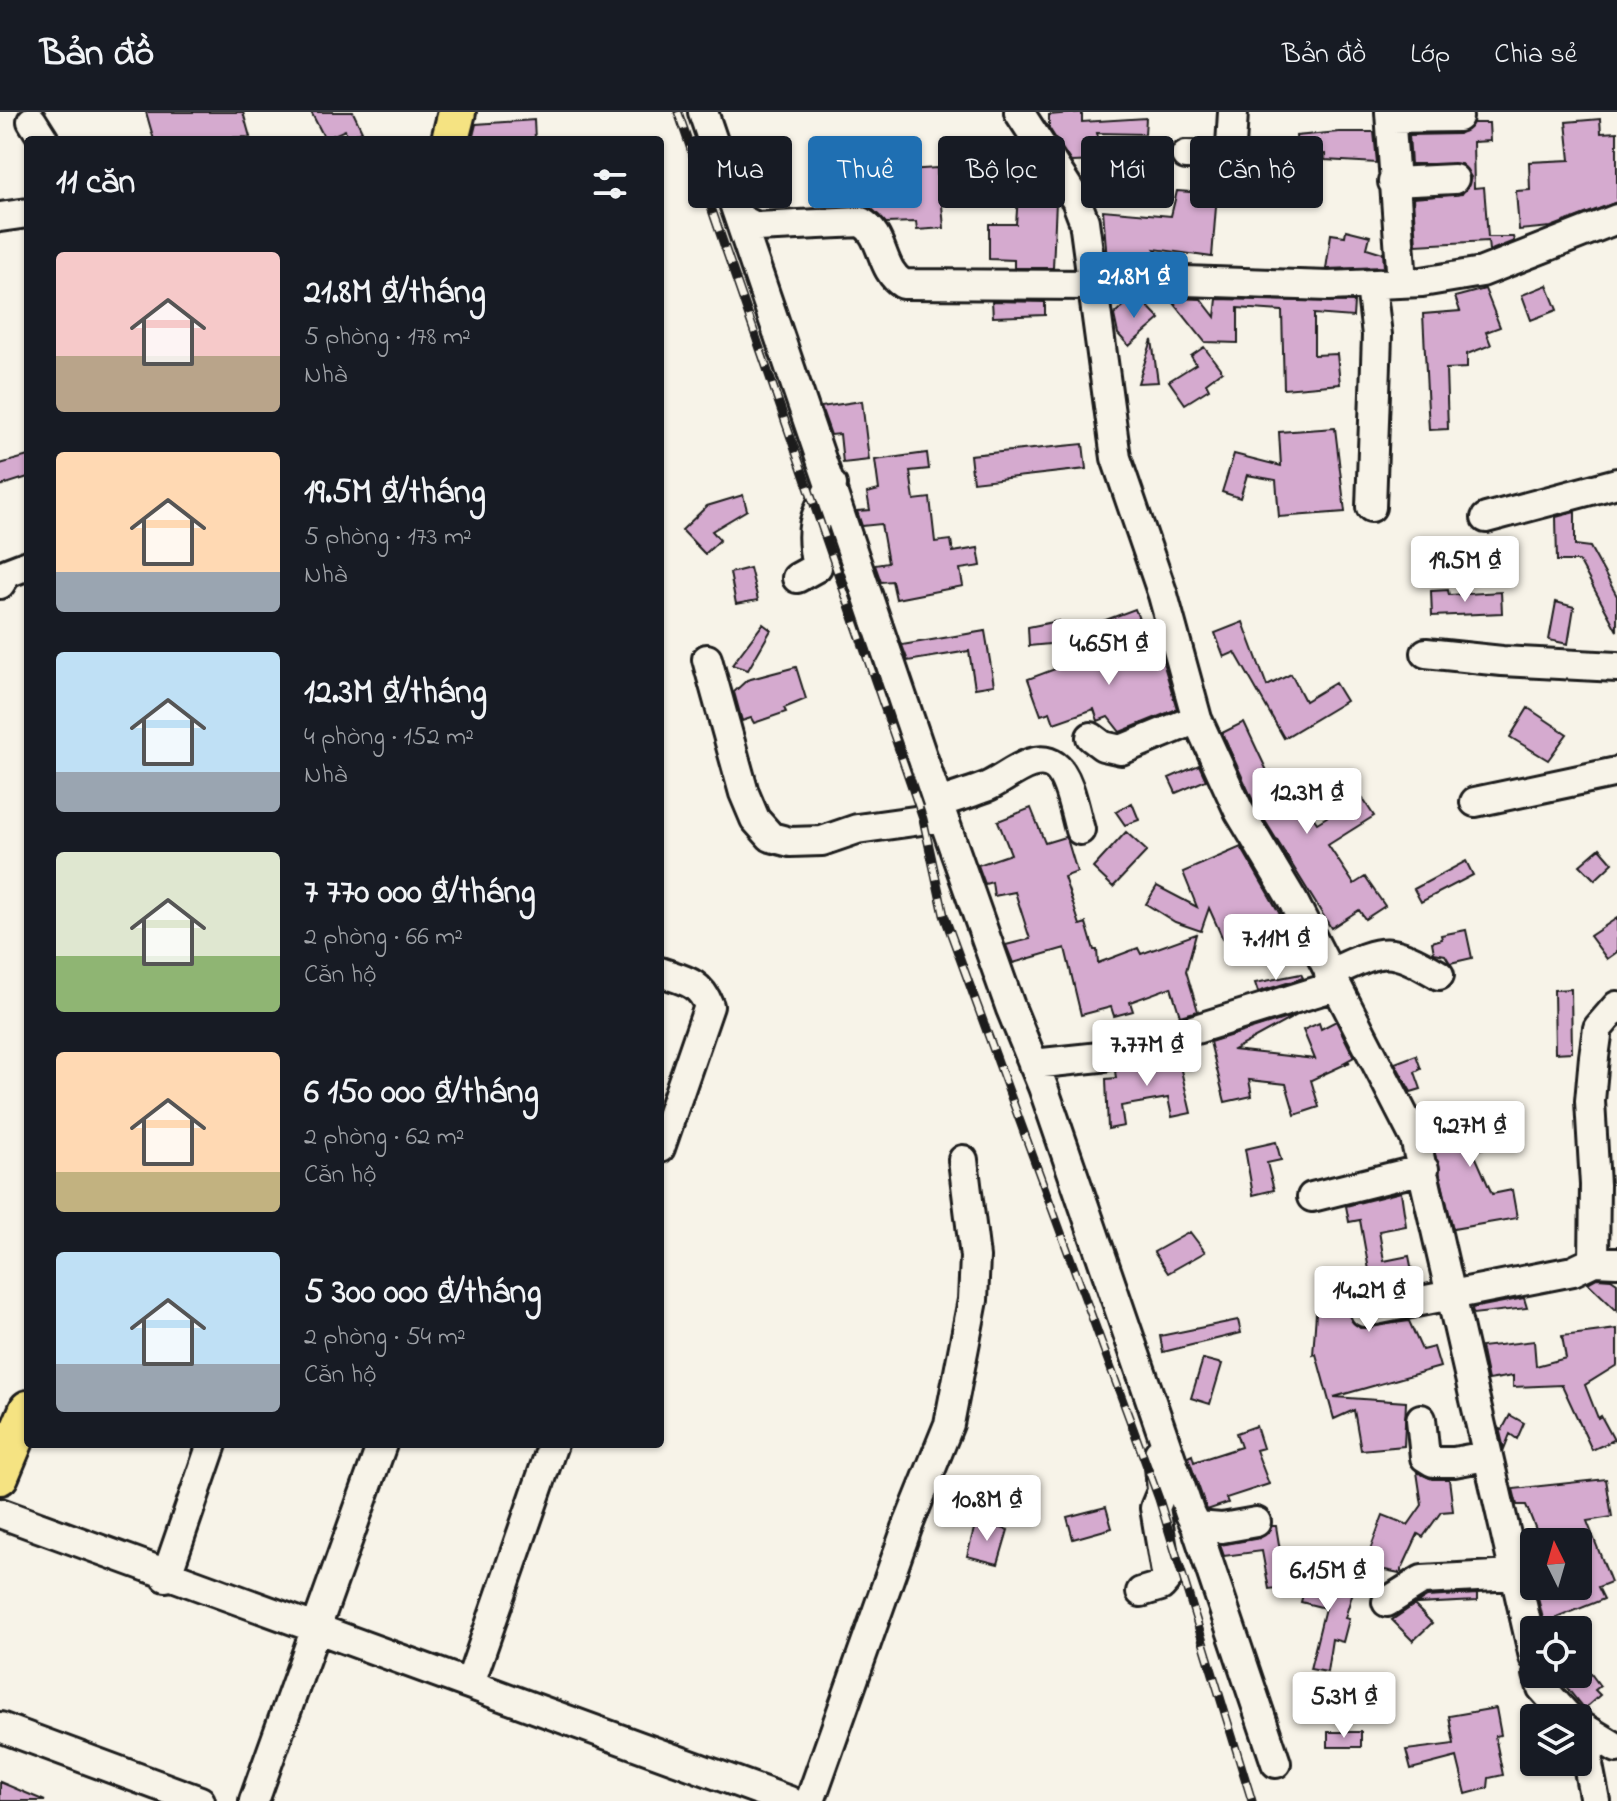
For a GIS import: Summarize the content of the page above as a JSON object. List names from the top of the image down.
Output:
{
  "north": "top",
  "page": {
    "header": "Bản đồ",
    "nav": ["Bản đồ", "Lớp", "Chia sẻ"],
    "chip": [
      "Mua",
      "Thuê",
      "Bộ lọc",
      "Mới",
      "Căn hộ"
    ],
    "heading": "11 căn",
    "list": [
      {
        "name": "21.8M ₫/tháng",
        "note": "5 phòng · 178 m² · Nhà"
      },
      {
        "name": "19.5M ₫/tháng",
        "note": "5 phòng · 173 m² · Nhà"
      },
      {
        "name": "12.3M ₫/tháng",
        "note": "4 phòng · 152 m² · Nhà"
      },
      {
        "name": "7 770 000 ₫/tháng",
        "note": "2 phòng · 66 m² · Căn hộ"
      },
      {
        "name": "6 150 000 ₫/tháng",
        "note": "2 phòng · 62 m² · Căn hộ"
      },
      {
        "name": "5 300 000 ₫/tháng",
        "note": "2 phòng · 54 m² · Căn hộ"
      }
    ],
    "price": [
      "21.8M ₫",
      "19.5M ₫",
      "4.65M ₫",
      "12.3M ₫",
      "7.11M ₫",
      "7.77M ₫",
      "9.27M ₫",
      "14.2M ₫",
      "10.8M ₫",
      "6.15M ₫",
      "5.3M ₫"
    ]
  }
}
